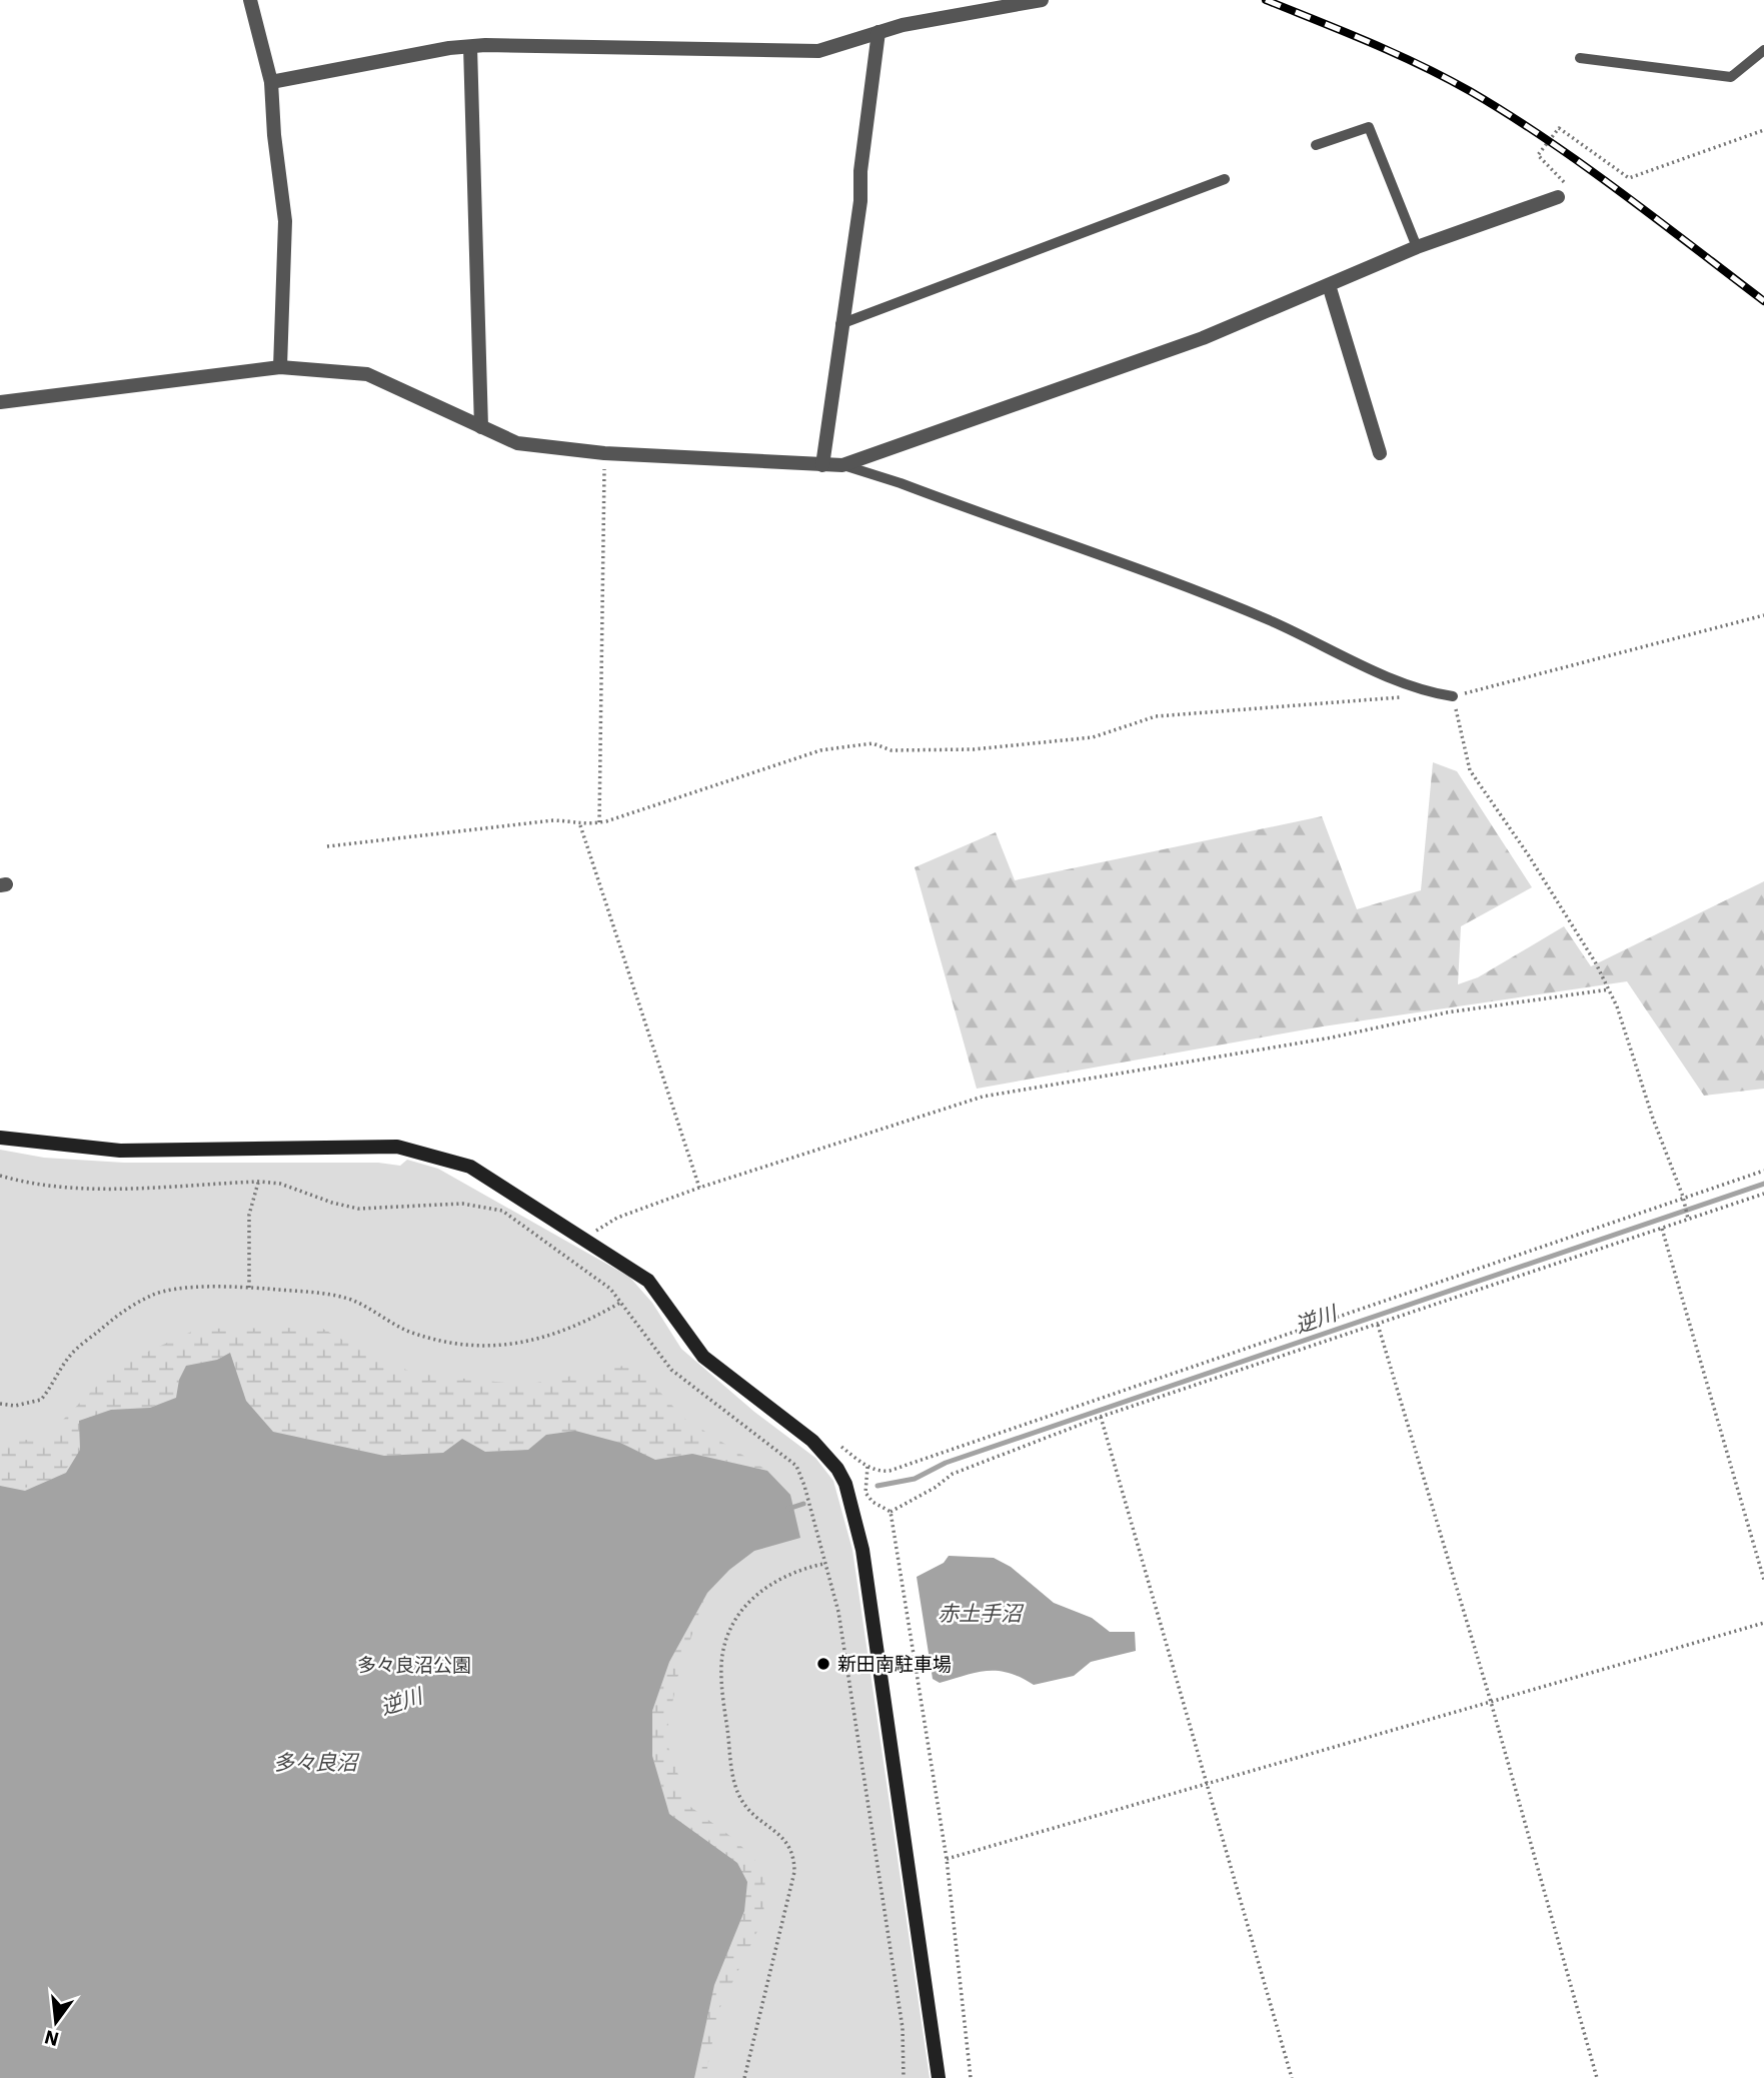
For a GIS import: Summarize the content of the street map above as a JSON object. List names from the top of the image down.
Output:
{
  "water": ["逆川", "赤土手沼", "多々良沼"],
  "parks": ["多々良沼公園"],
  "places": ["新田南駐車場"],
  "north": "bottom"
}
